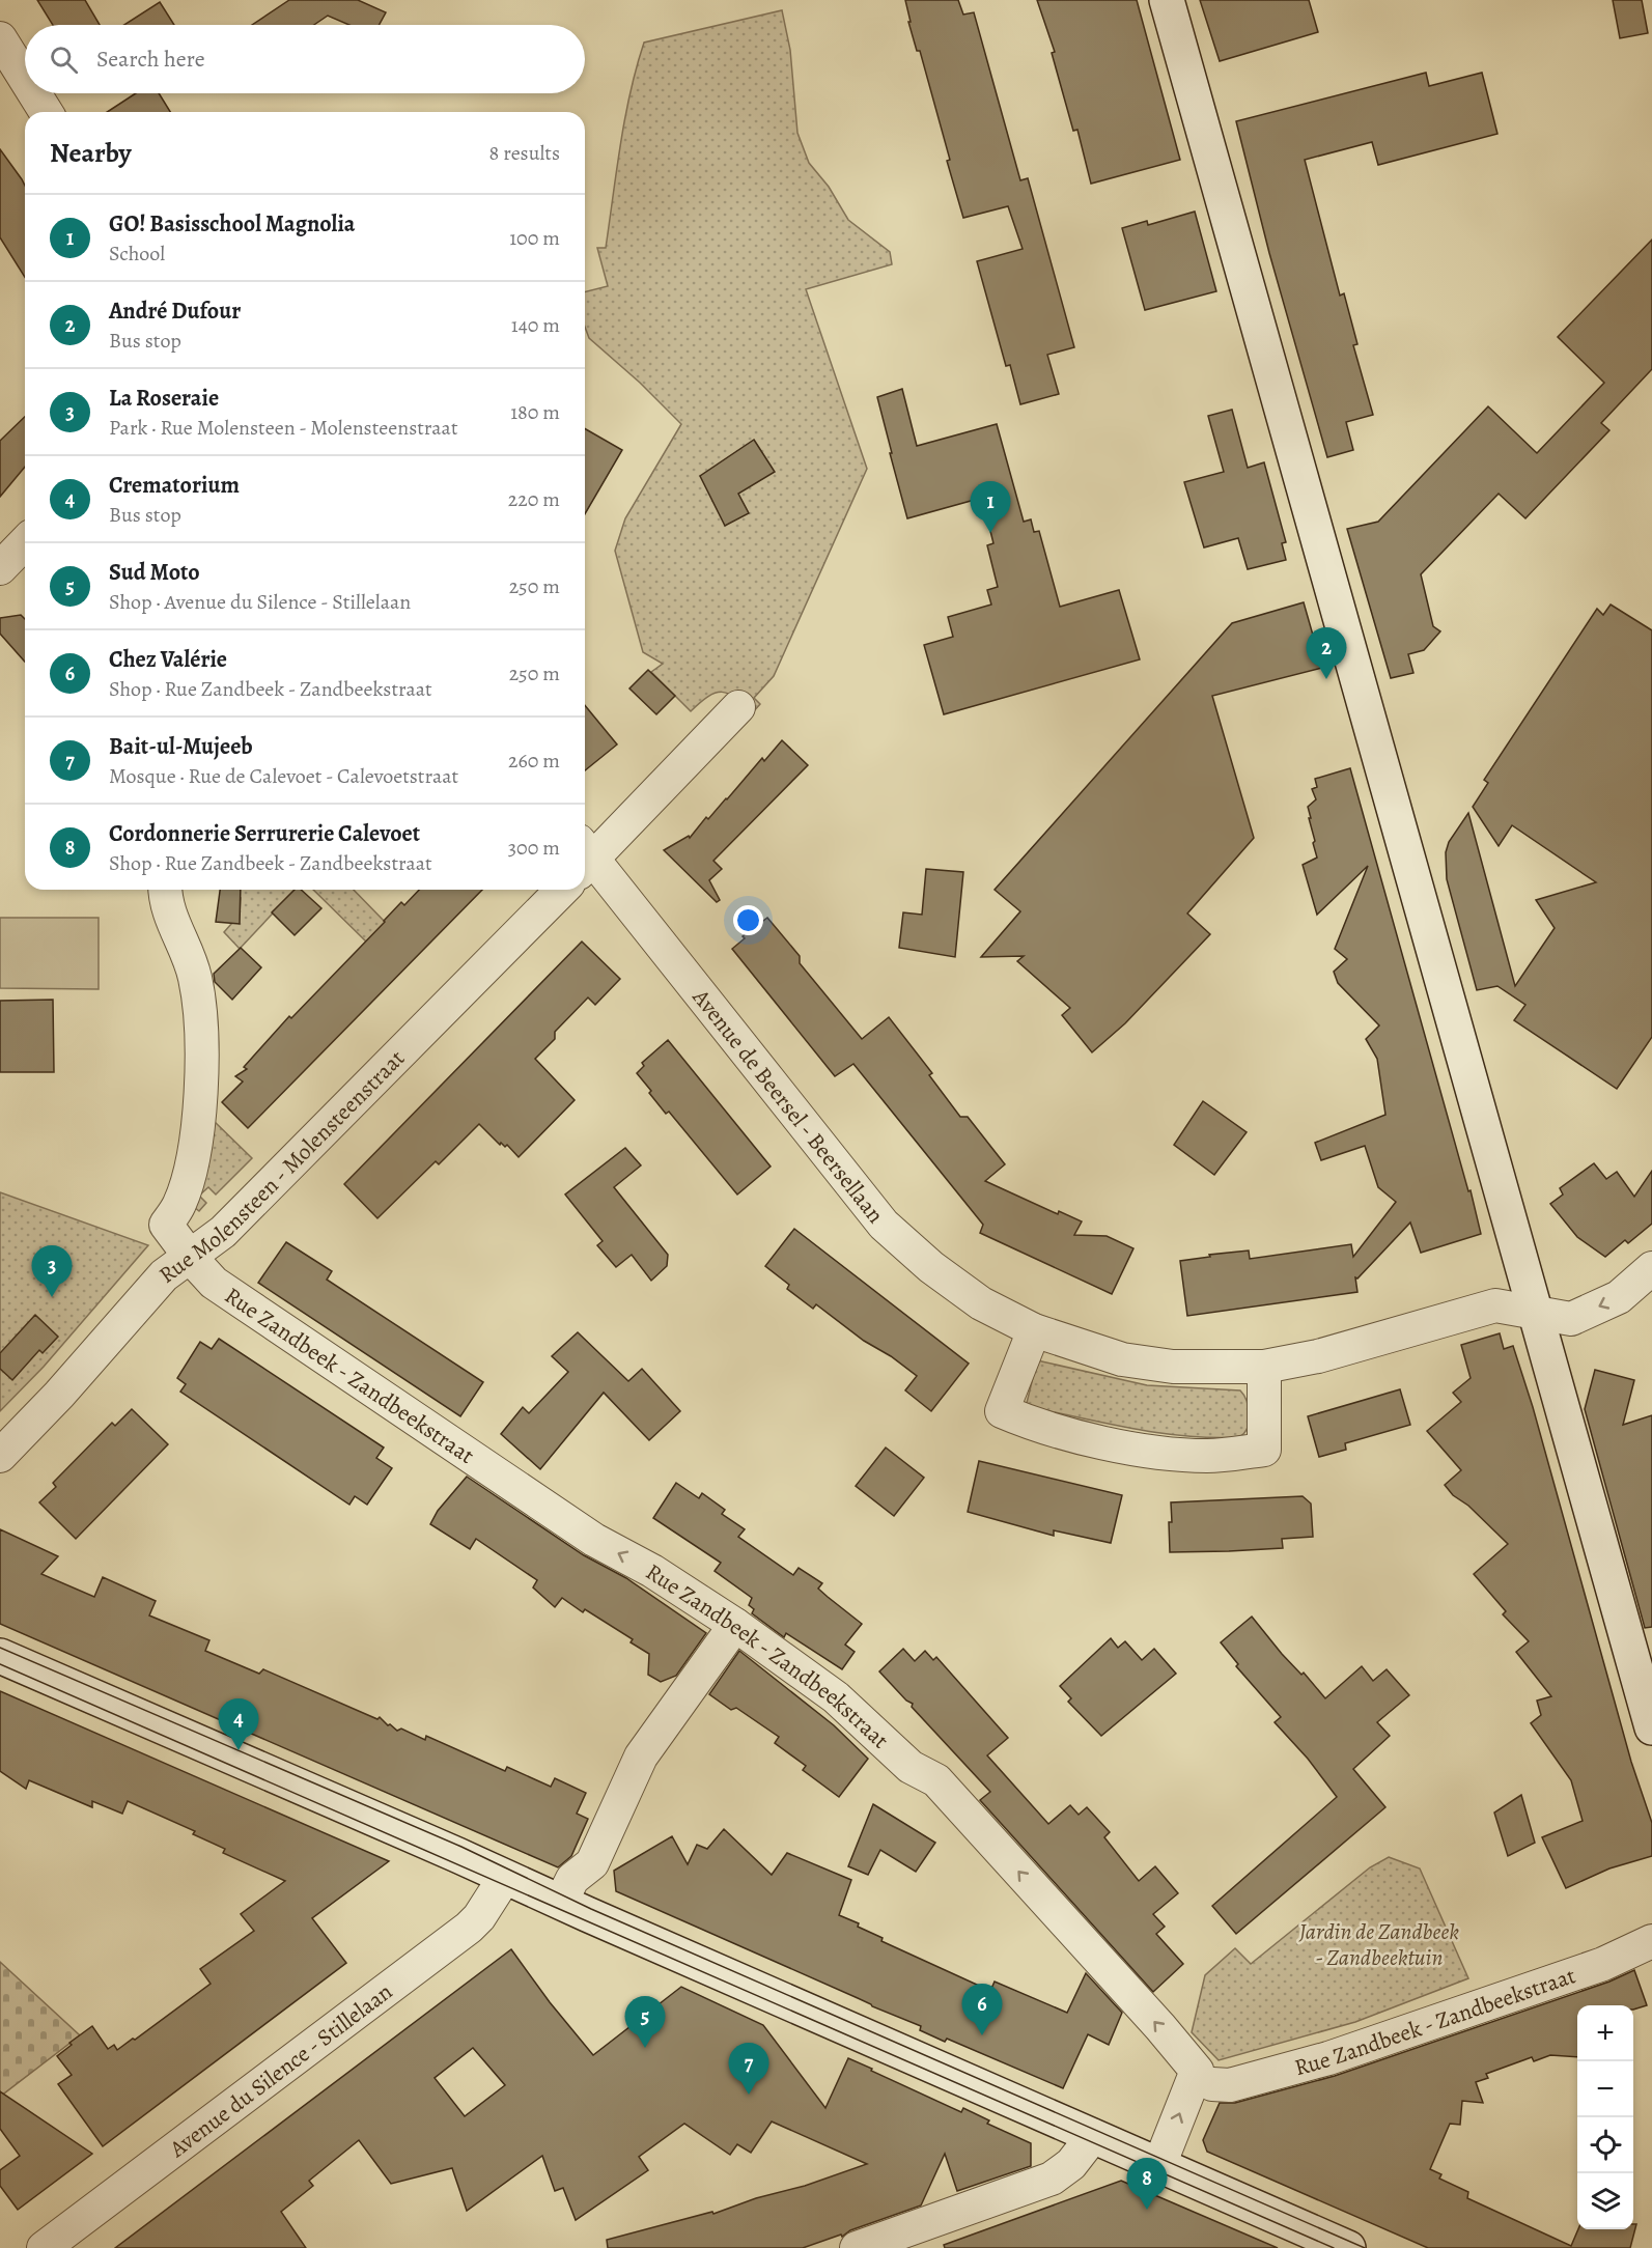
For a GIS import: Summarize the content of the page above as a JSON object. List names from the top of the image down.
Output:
{
  "streets": {
    "street": [
      "Avenue de Beersel - Beersellaan",
      "Rue Molensteen - Molensteenstraat",
      "Rue Zandbeek - Zandbeekstraat",
      "Avenue du Silence - Stillelaan"
    ]
  },
  "crossings": [
    ["Rue Molensteen - Molensteenstraat", "Rue Zandbeek - Zandbeekstraat"]
  ],
  "one_way": ["Rue Zandbeek - Zandbeekstraat"],
  "parks": ["Jardin de Zandbeek - Zandbeektuin"],
  "page": {
    "search": "Search here",
    "heading": ["Nearby", "8 results"],
    "list": [
      {
        "mark": "1",
        "name": "GO! Basisschool Magnolia",
        "note": "School",
        "value": "100 m"
      },
      {
        "mark": "2",
        "name": "André Dufour",
        "note": "Bus stop",
        "value": "140 m"
      },
      {
        "mark": "3",
        "name": "La Roseraie",
        "note": "Park · Rue Molensteen - Molensteenstraat",
        "value": "180 m"
      },
      {
        "mark": "4",
        "name": "Crematorium",
        "note": "Bus stop",
        "value": "220 m"
      },
      {
        "mark": "5",
        "name": "Sud Moto",
        "note": "Shop · Avenue du Silence - Stillelaan",
        "value": "250 m"
      },
      {
        "mark": "6",
        "name": "Chez Valérie",
        "note": "Shop · Rue Zandbeek - Zandbeekstraat",
        "value": "250 m"
      },
      {
        "mark": "7",
        "name": "Bait-ul-Mujeeb",
        "note": "Mosque · Rue de Calevoet - Calevoetstraat",
        "value": "260 m"
      },
      {
        "mark": "8",
        "name": "Cordonnerie Serrurerie Calevoet",
        "note": "Shop · Rue Zandbeek - Zandbeekstraat",
        "value": "300 m"
      }
    ],
    "pins": [
      "1",
      "2",
      "3",
      "4",
      "6",
      "5",
      "7",
      "8"
    ],
    "map_buttons": ["+", "−"]
  }
}
